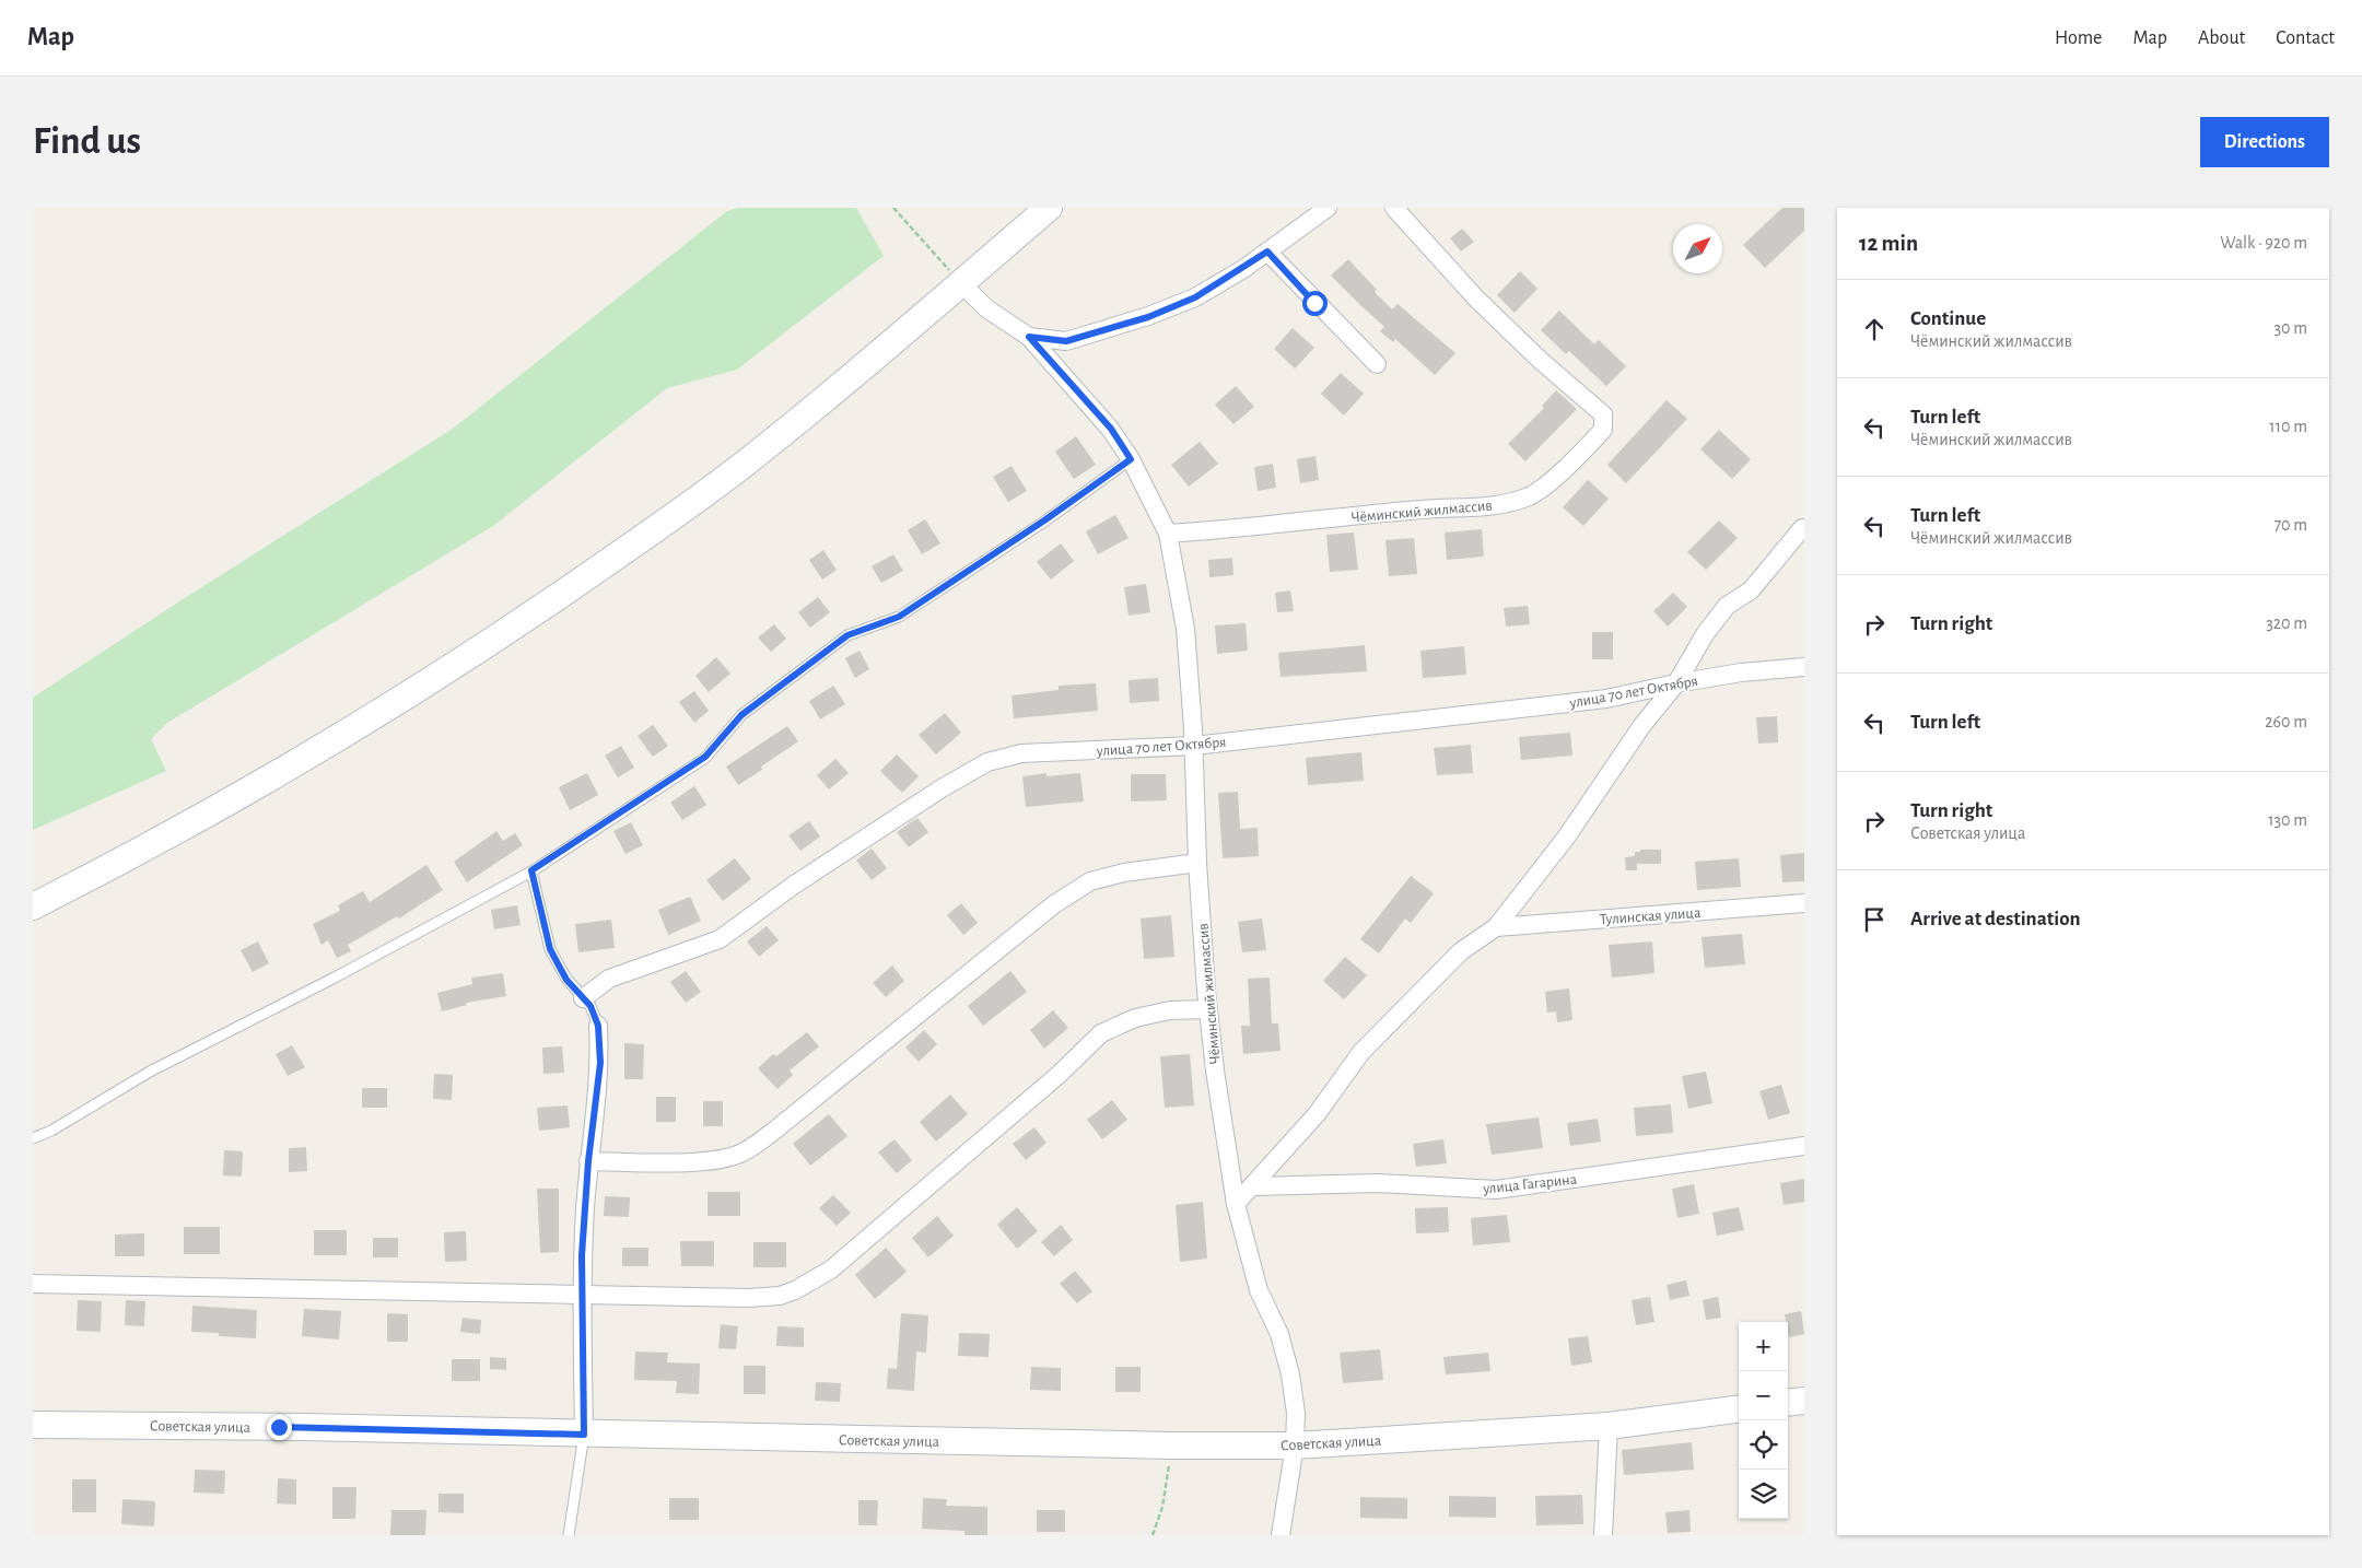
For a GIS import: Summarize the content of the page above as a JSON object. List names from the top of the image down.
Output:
{
  "streets": {
    "main road": ["Советская улица"],
    "street": [
      "Чёминский жилмассив",
      "улица 70 лет Октября",
      "Тулинская улица",
      "улица Гагарина"
    ]
  },
  "crossings": [
    ["Чёминский жилмассив", "улица 70 лет Октября"],
    ["Чёминский жилмассив", "Советская улица"]
  ],
  "north": "top right",
  "page": {
    "header": "Map",
    "nav": [
      "Home",
      "Map",
      "About",
      "Contact"
    ],
    "buttons": "Directions",
    "title": "Find us",
    "heading": ["12 min", "Walk · 920 m"],
    "list": [
      ["Continue", "Чёминский жилмассив", "30 m"],
      ["Turn left", "Чёминский жилмассив", "110 m"],
      ["Turn left", "Чёминский жилмассив", "70 m"],
      ["Turn right", "320 m"],
      ["Turn left", "260 m"],
      ["Turn right", "Советская улица", "130 m"],
      "Arrive at destination"
    ],
    "map_buttons": ["+", "−"]
  }
}
